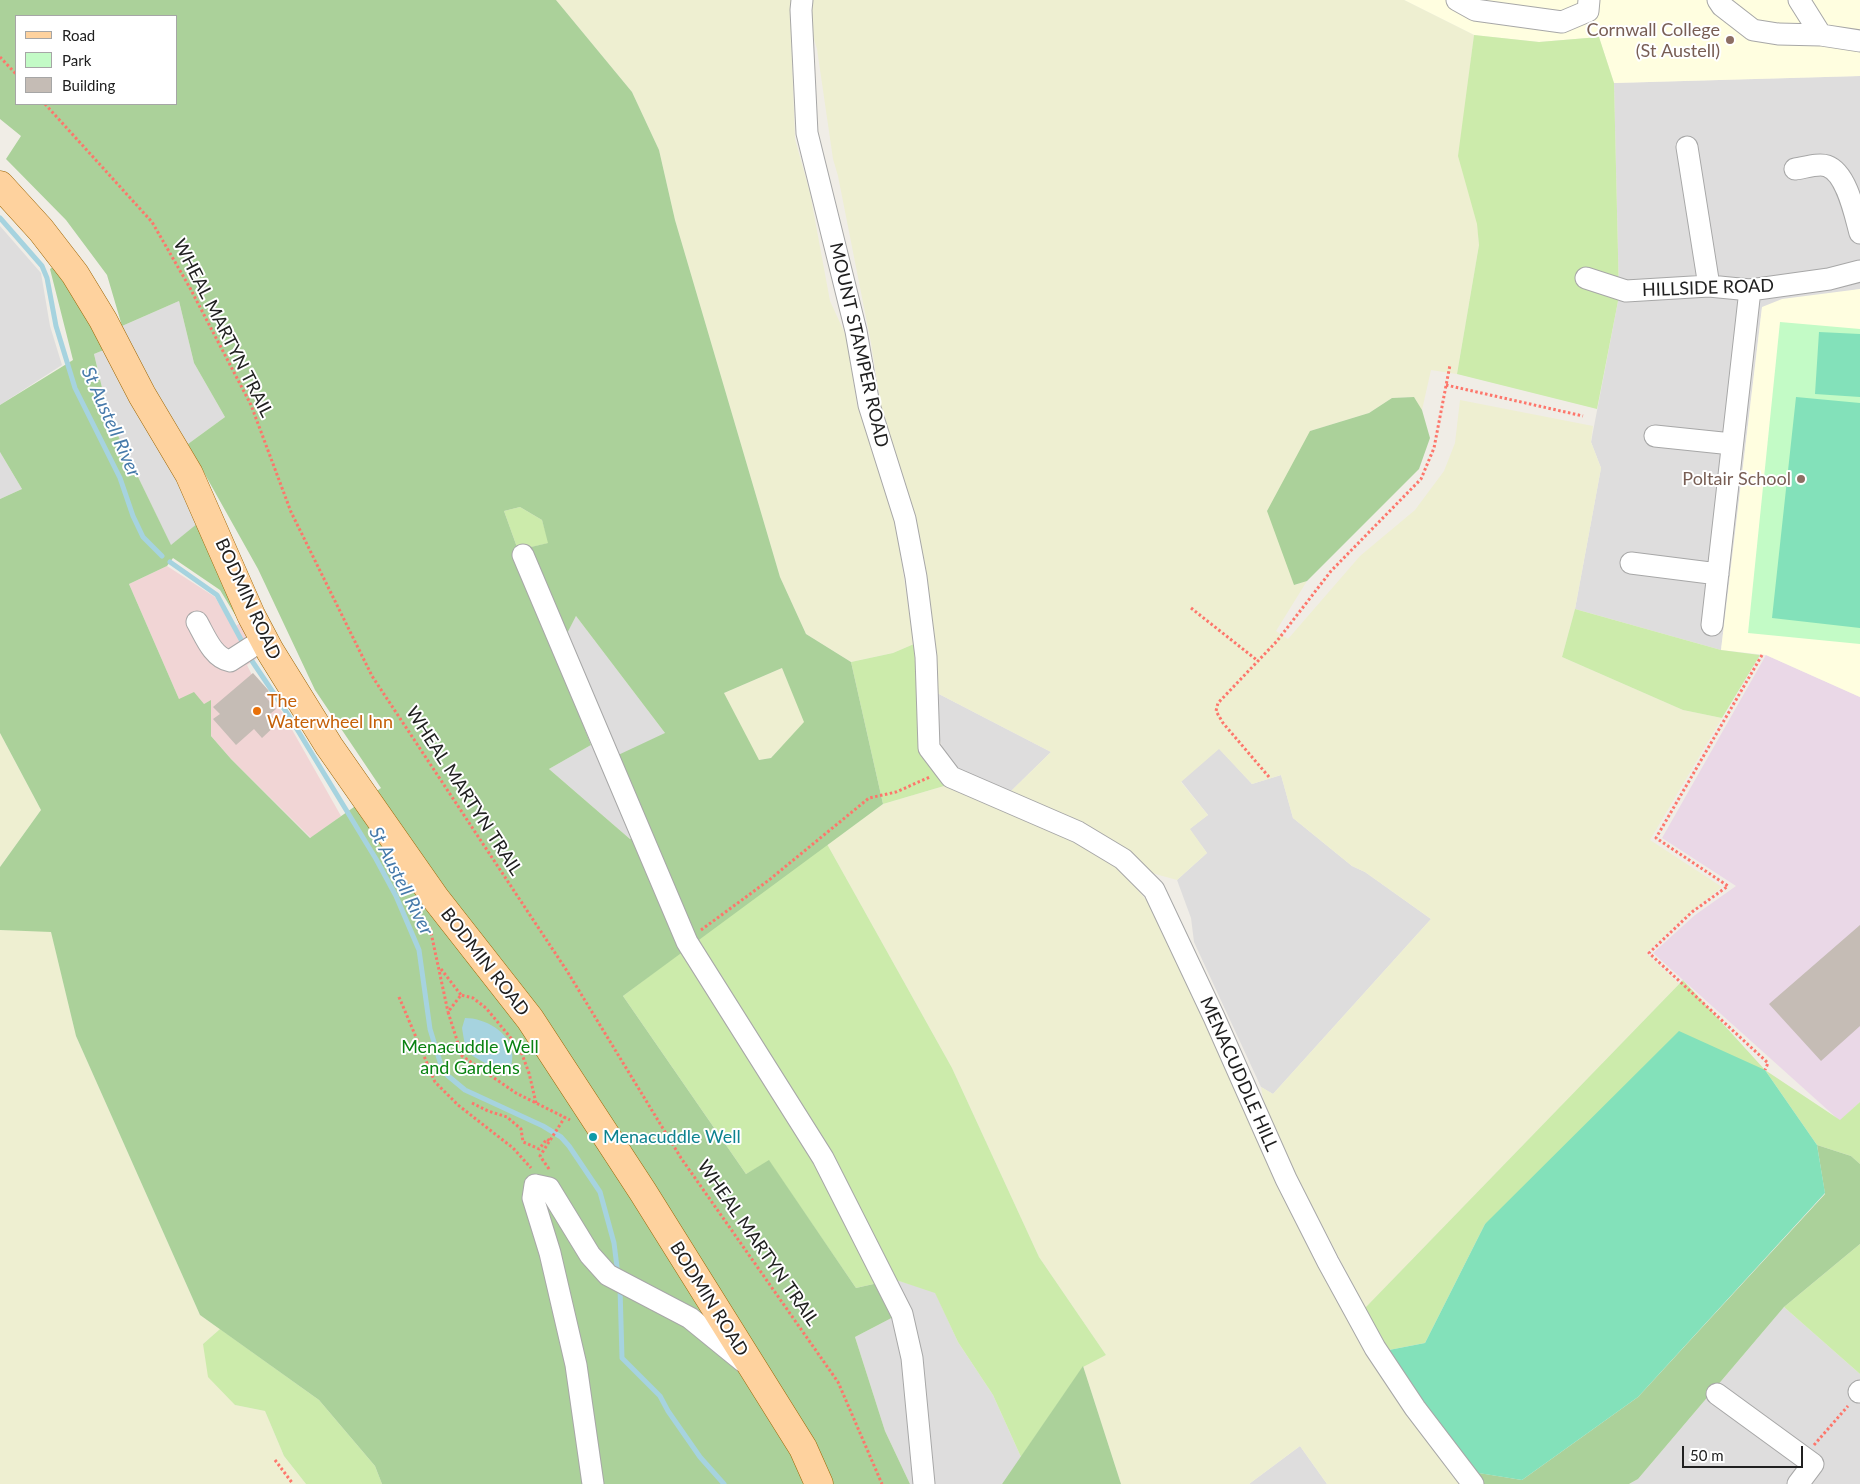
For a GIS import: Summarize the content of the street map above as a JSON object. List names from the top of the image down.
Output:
{
  "streets": {
    "main road": ["BODMIN ROAD"],
    "street": ["HILLSIDE ROAD", "MOUNT STAMPER ROAD", "MENACUDDLE HILL"],
    "path": ["WHEAL MARTYN TRAIL"]
  },
  "crossings": [
    ["MOUNT STAMPER ROAD", "MENACUDDLE HILL"]
  ],
  "water": ["St Austell River"],
  "parks": ["Menacuddle Well and Gardens"],
  "places": [
    "Cornwall College (St Austell)",
    "Poltair School",
    "The Waterwheel Inn",
    "Menacuddle Well"
  ],
  "legend": ["Road", "Park", "Building"],
  "scale_bar": "50 m"
}
